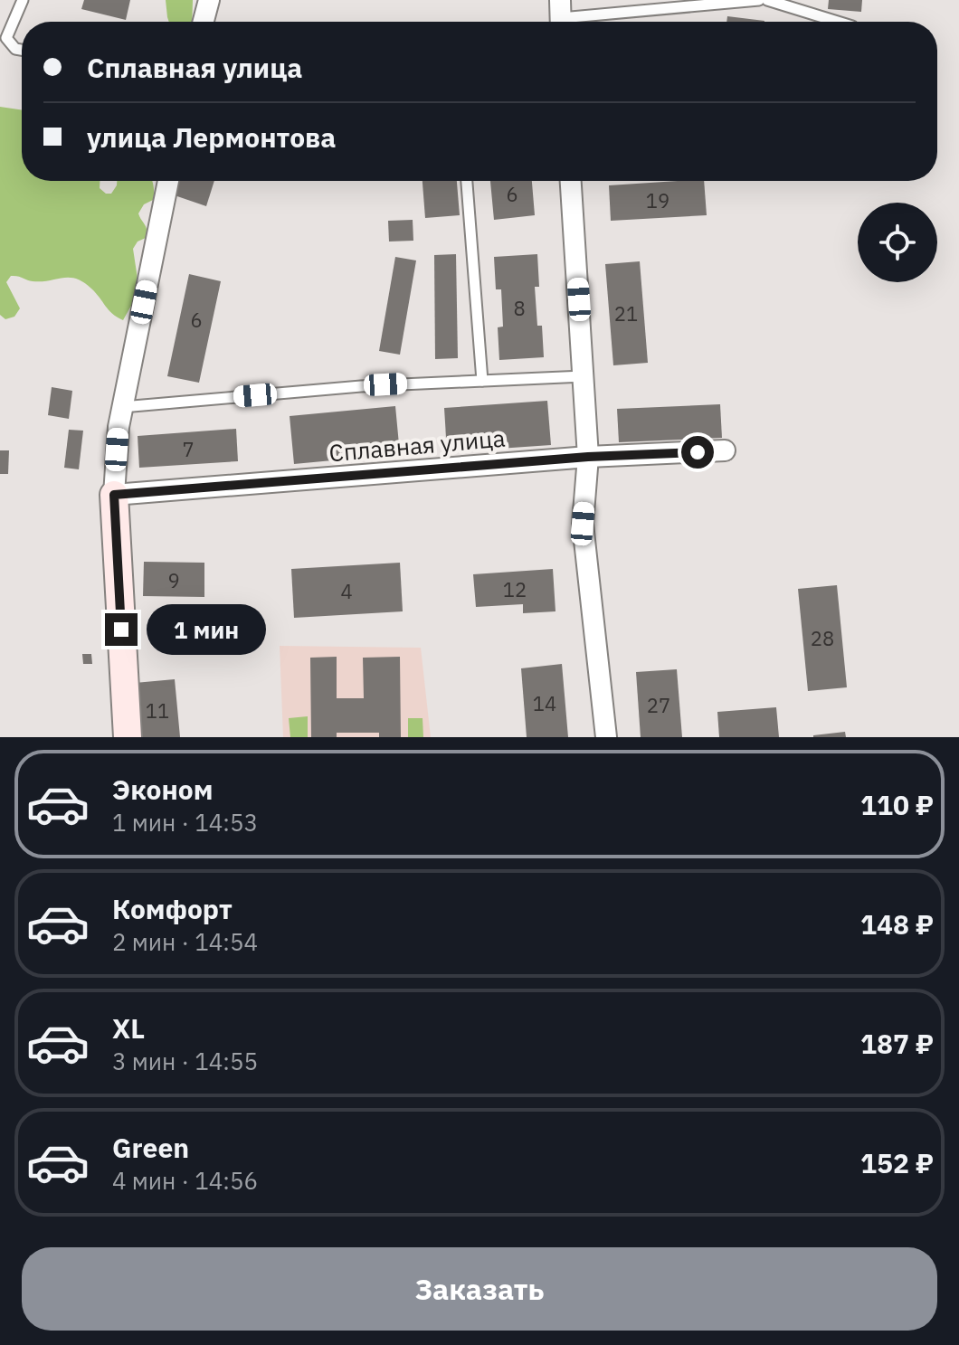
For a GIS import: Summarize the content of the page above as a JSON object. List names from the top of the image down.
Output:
{
  "streets": {
    "street": ["Сплавная улица"]
  },
  "house_numbers": [
    "6",
    "19",
    "8",
    "21",
    "6",
    "7",
    "9",
    "12",
    "4",
    "28",
    "14",
    "27",
    "11"
  ],
  "page": {
    "banner": ["Сплавная улица", "улица Лермонтова"],
    "bubble": "1 мин",
    "list": [
      {
        "name": "Эконом",
        "note": "1 мин · 14:53",
        "value": "110 ₽"
      },
      {
        "name": "Комфорт",
        "note": "2 мин · 14:54",
        "value": "148 ₽"
      },
      {
        "name": "XL",
        "note": "3 мин · 14:55",
        "value": "187 ₽"
      },
      {
        "name": "Green",
        "note": "4 мин · 14:56",
        "value": "152 ₽"
      }
    ],
    "buttons": "Заказать"
  }
}
